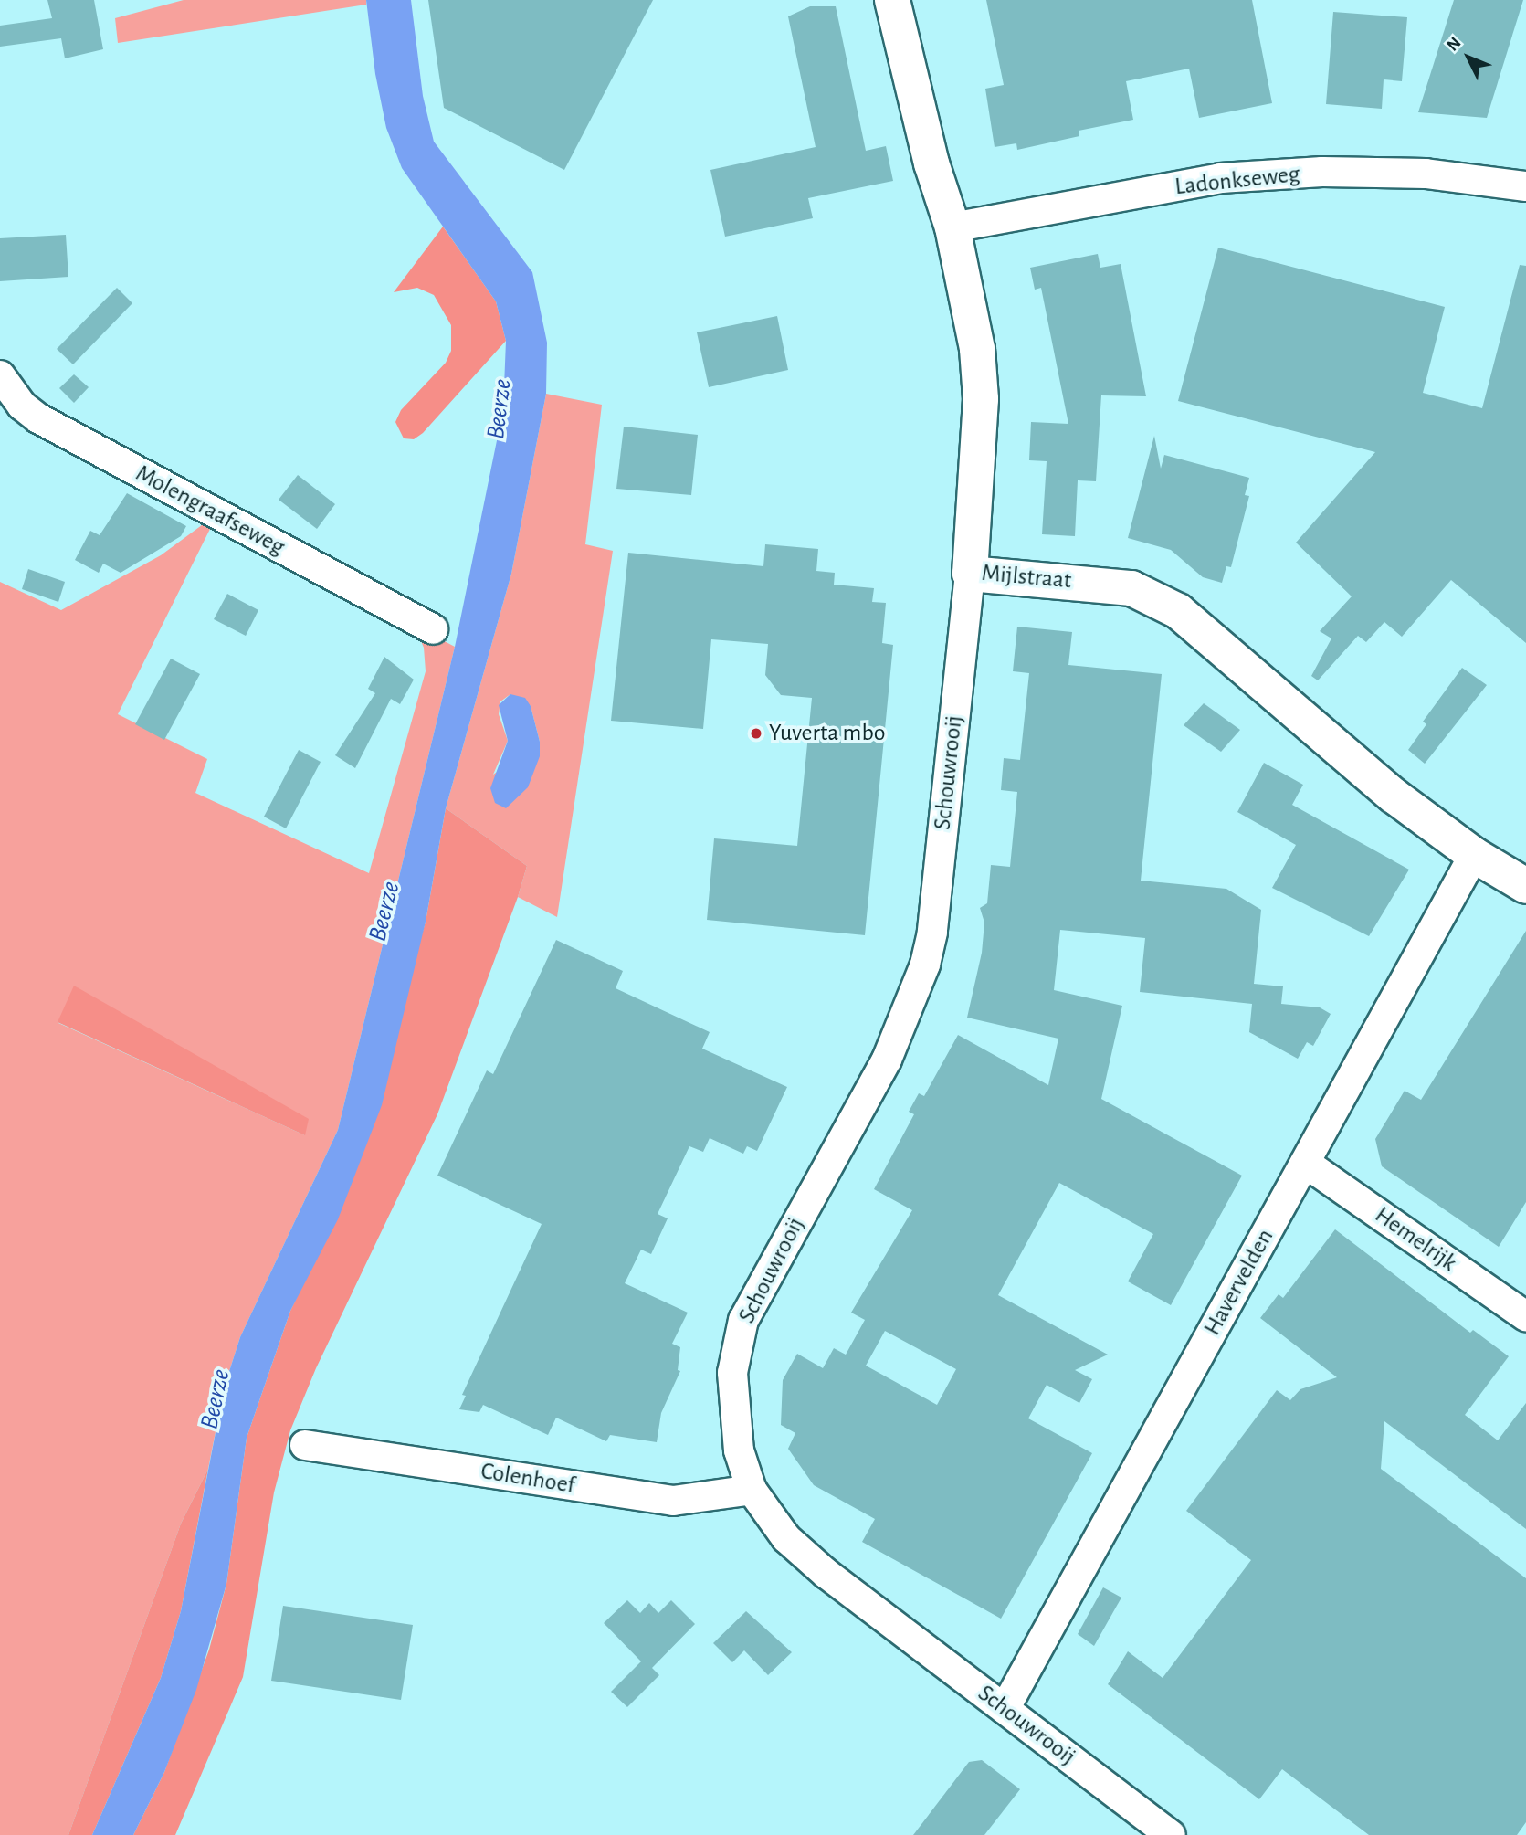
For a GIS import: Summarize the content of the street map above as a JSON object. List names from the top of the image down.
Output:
{
  "streets": {
    "main road": ["Mijlstraat"],
    "street": [
      "Ladonkseweg",
      "Molengraafseweg",
      "Schouwrooij",
      "Hemelrijk",
      "Havervelden",
      "Colenhoef"
    ]
  },
  "crossings": [
    ["Ladonkseweg", "Mijlstraat"],
    ["Mijlstraat", "Schouwrooij"],
    ["Mijlstraat", "Havervelden"],
    ["Schouwrooij", "Havervelden"],
    ["Schouwrooij", "Colenhoef"],
    ["Hemelrijk", "Havervelden"]
  ],
  "water": ["Beerze"],
  "places": ["Yuverta mbo"],
  "north": "top left"
}
